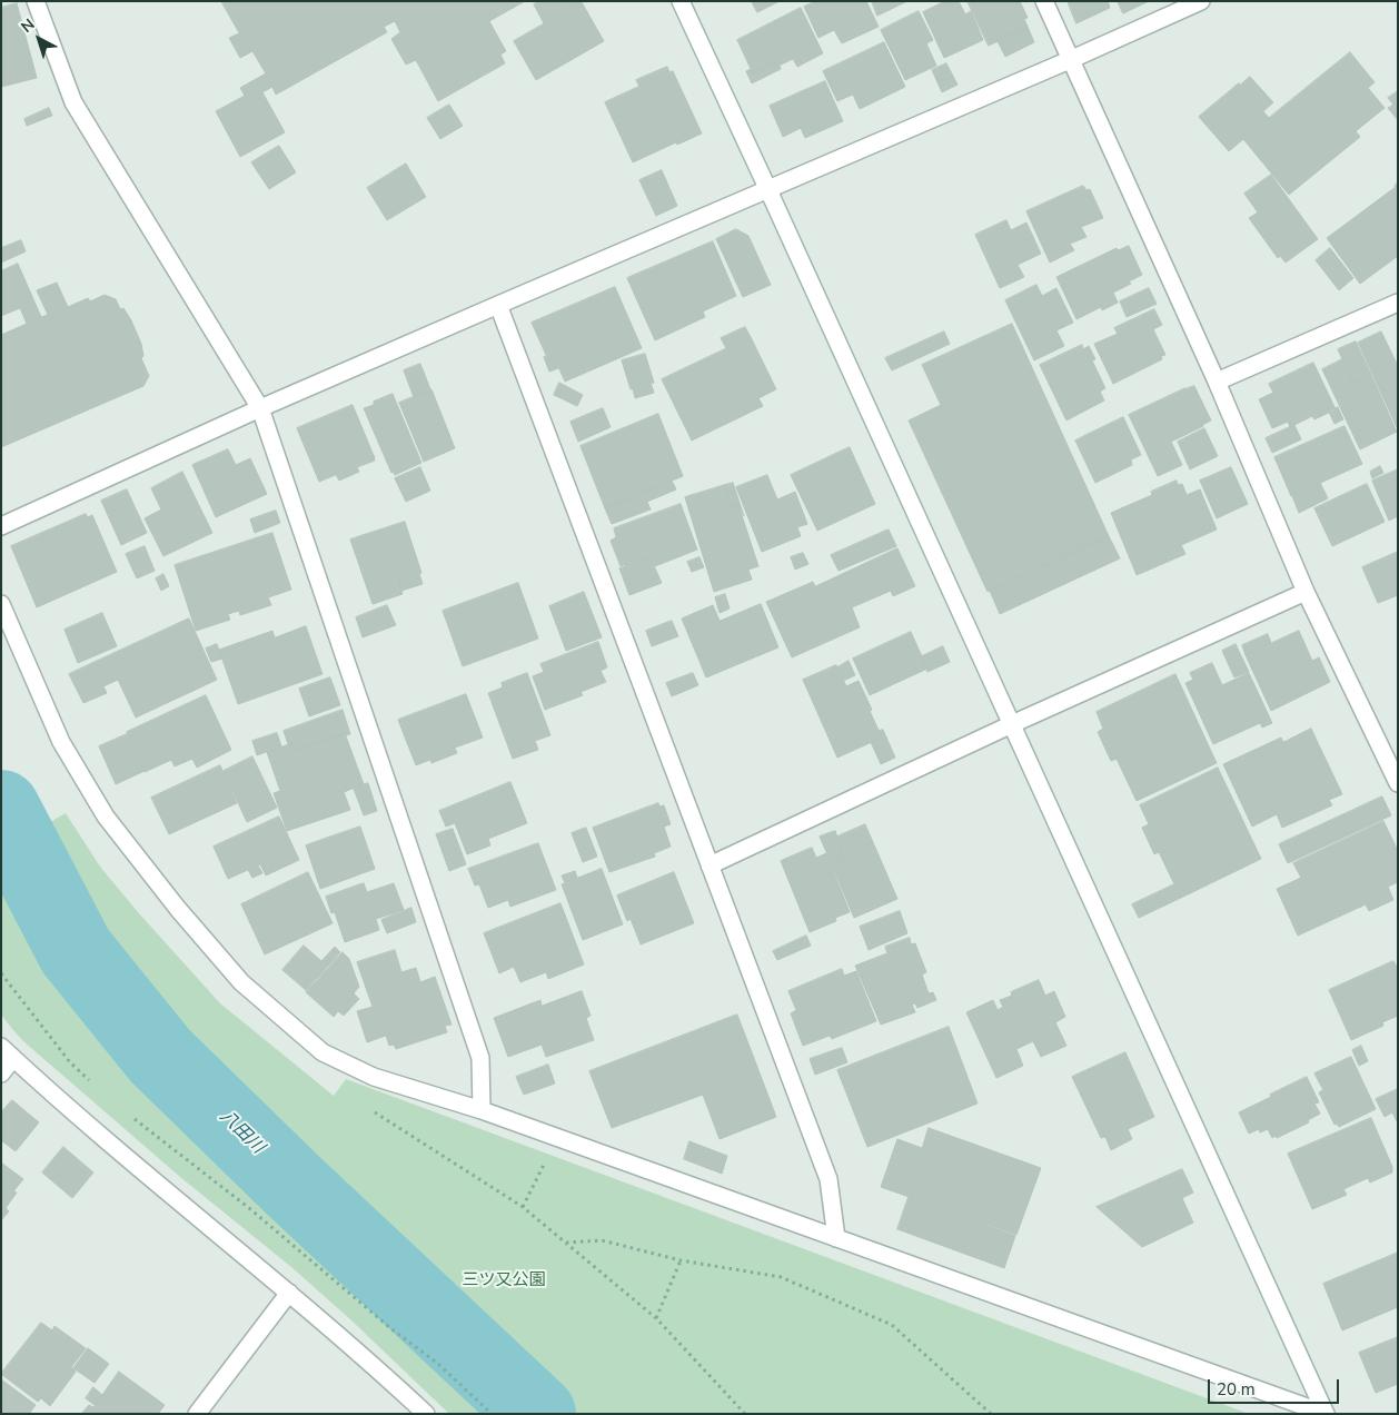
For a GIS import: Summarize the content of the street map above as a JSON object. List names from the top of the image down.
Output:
{
  "water": ["八田川"],
  "parks": ["三ツ又公園"],
  "scale_bar": "20 m",
  "north": "top left"
}
